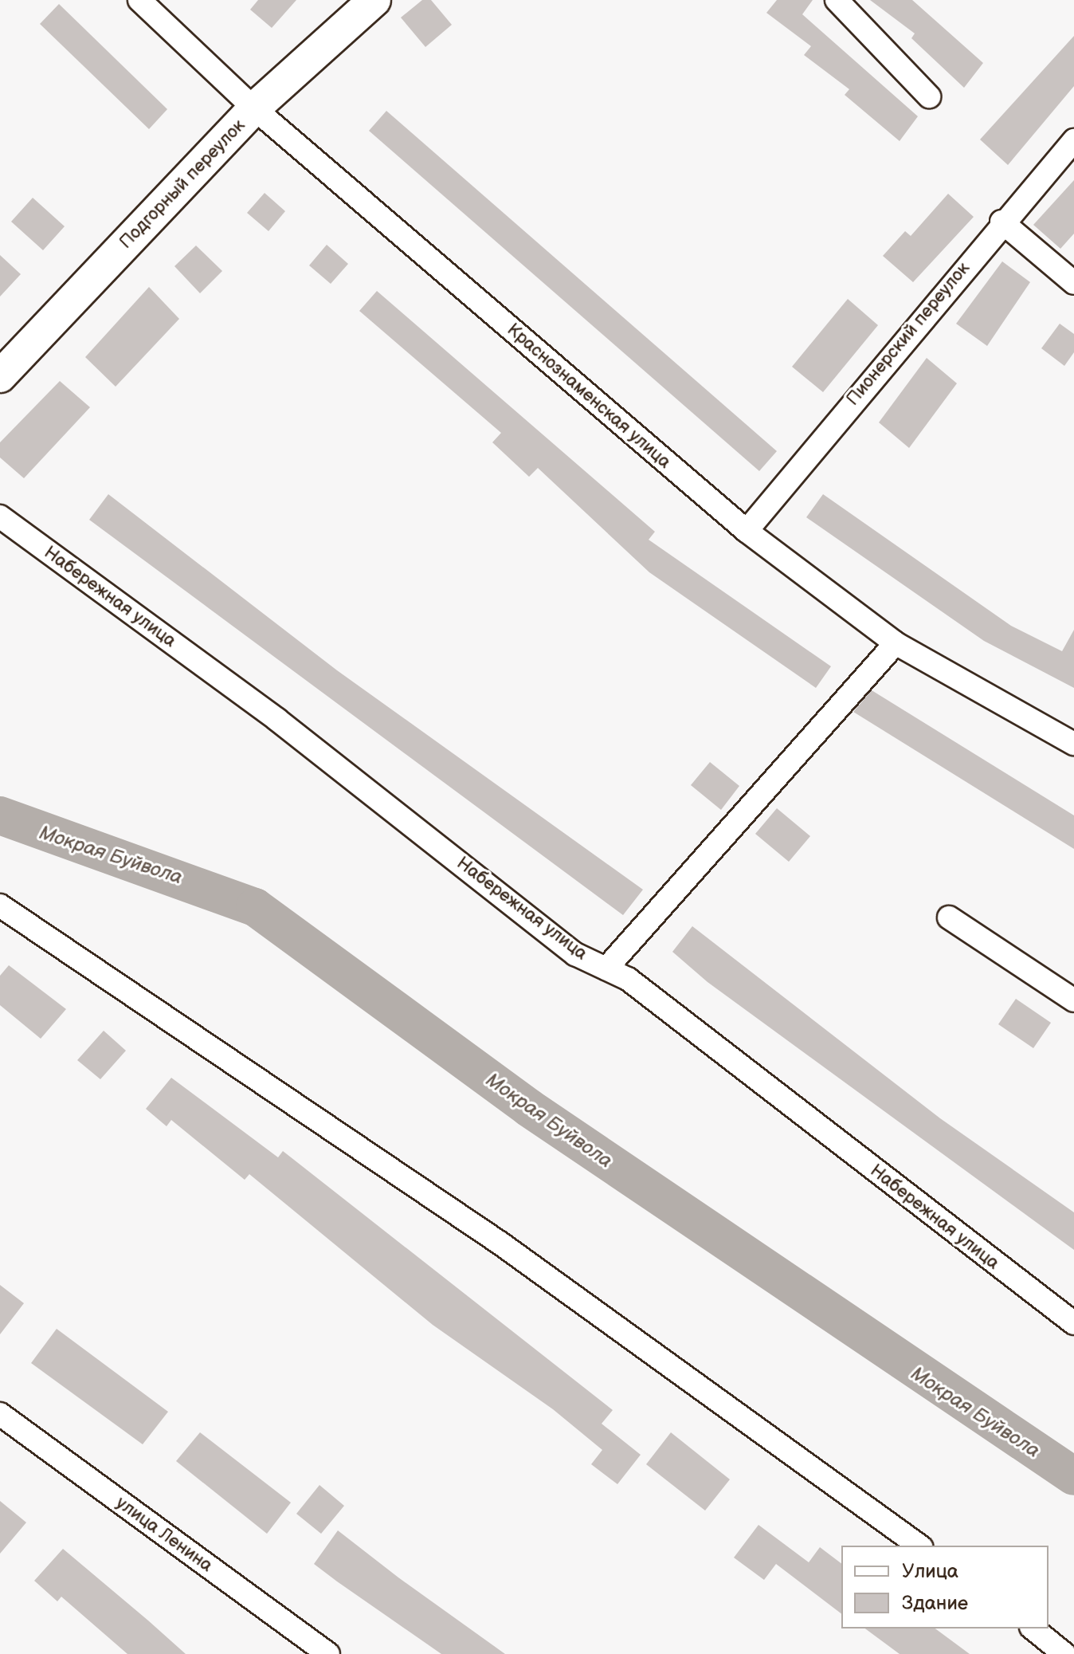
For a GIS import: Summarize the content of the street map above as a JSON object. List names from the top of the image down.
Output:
{
  "streets": {
    "main road": ["Подгорный переулок"],
    "street": [
      "Пионерский переулок",
      "Краснознаменская улица",
      "Набережная улица",
      "улица Ленина"
    ]
  },
  "crossings": [
    ["Подгорный переулок", "Краснознаменская улица"],
    ["Пионерский переулок", "Краснознаменская улица"]
  ],
  "water": ["Мокрая Буйвола"],
  "legend": ["Улица", "Здание"]
}
